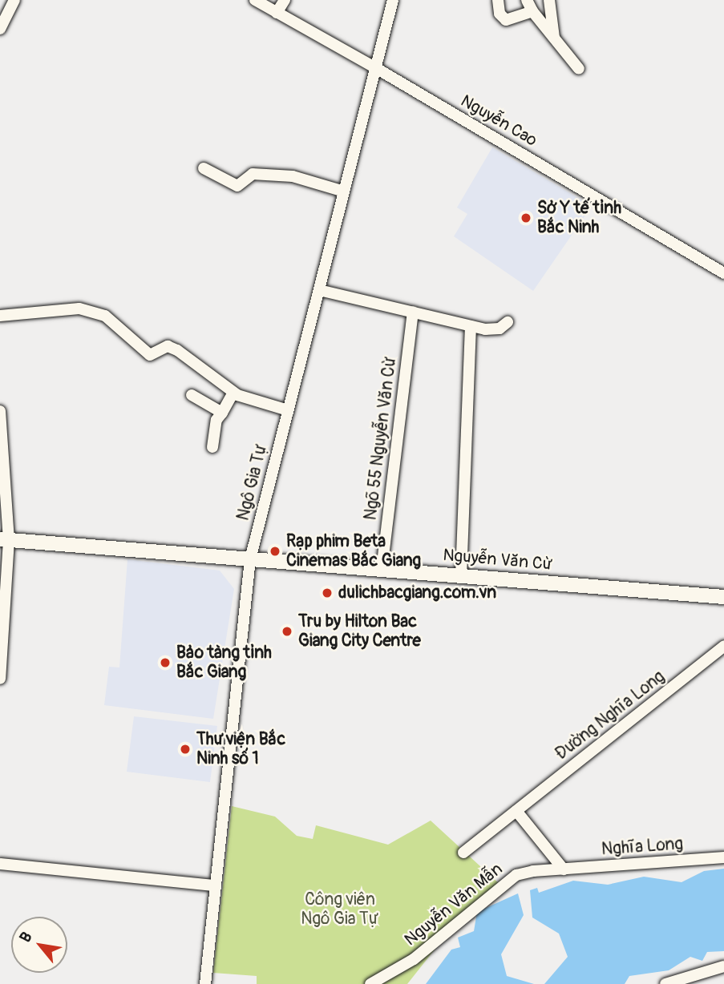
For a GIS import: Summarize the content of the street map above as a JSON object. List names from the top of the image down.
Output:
{
  "streets": {
    "street": [
      "Nguyễn Cao",
      "Ngõ 55 Nguyễn Văn Cừ",
      "Ngô Gia Tự",
      "Nguyễn Văn Cừ",
      "Đường Nghĩa Long",
      "Nghĩa Long",
      "Nguyễn Văn Mẫn"
    ]
  },
  "crossings": [
    ["Nguyễn Cao", "Ngô Gia Tự"],
    ["Ngõ 55 Nguyễn Văn Cừ", "Nguyễn Văn Cừ"],
    ["Ngô Gia Tự", "Nguyễn Văn Cừ"],
    ["Nghĩa Long", "Nguyễn Văn Mẫn"]
  ],
  "parks": ["Công viên Ngô Gia Tự"],
  "places": [
    "Sở Y tế tỉnh Bắc Ninh",
    "Rạp phim Beta Cinemas Bắc Giang",
    "dulichbacgiang.com.vn",
    "Tru by Hilton Bac Giang City Centre",
    "Bảo tàng tỉnh Bắc Giang",
    "Thư viện Bắc Ninh số 1"
  ],
  "north": "top left"
}
